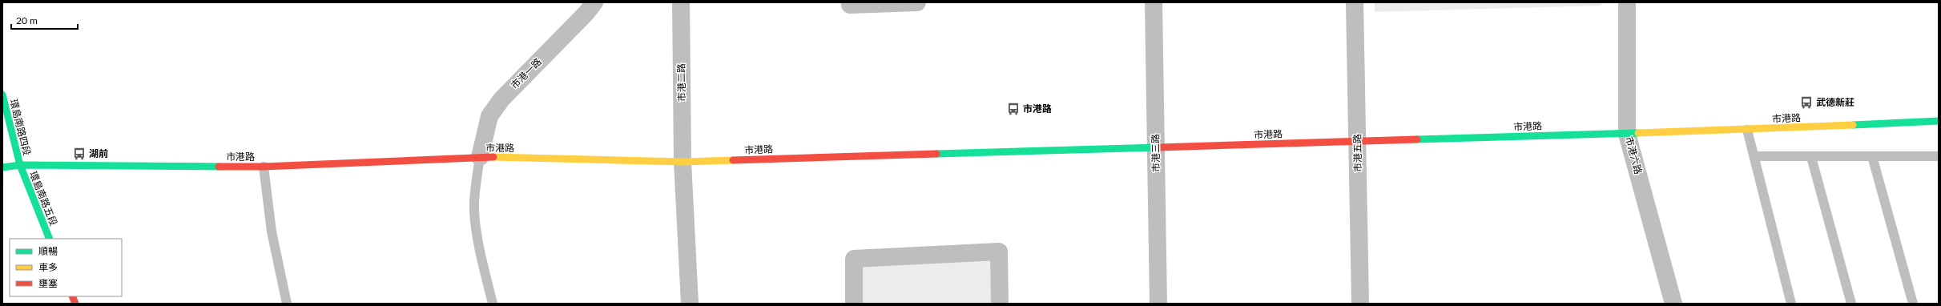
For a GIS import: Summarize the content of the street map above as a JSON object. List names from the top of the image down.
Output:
{
  "streets": {
    "street": [
      "市港一路",
      "市港二路",
      "市港路",
      "環島南路四段",
      "市港三路",
      "市港五路",
      "市港六路",
      "環島南路五段"
    ]
  },
  "crossings": [
    ["市港一路", "市港路"],
    ["市港二路", "市港路"],
    ["市港路", "環島南路四段"],
    ["市港路", "市港三路"],
    ["市港路", "市港五路"],
    ["市港路", "市港六路"],
    ["市港路", "環島南路五段"],
    ["環島南路四段", "環島南路五段"]
  ],
  "places": {
    "bus stop": ["武德新莊", "市港路", "湖前"]
  },
  "legend": ["順暢", "車多", "壅塞"],
  "scale_bar": "20 m"
}
